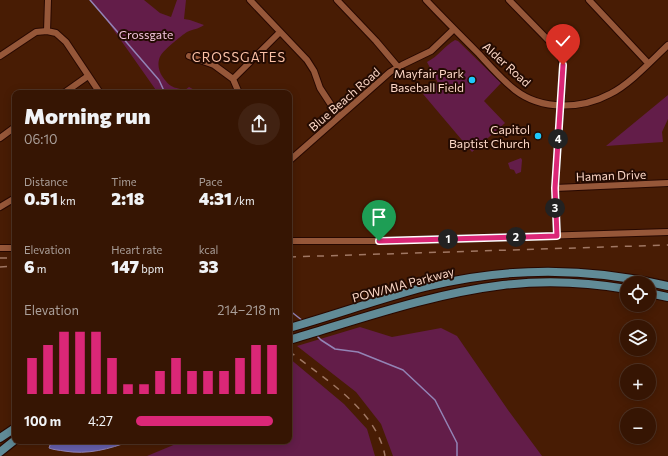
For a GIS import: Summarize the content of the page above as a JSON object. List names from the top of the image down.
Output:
{
  "streets": {
    "main road": ["POW/MIA Parkway"],
    "street": ["Alder Road", "Blue Beach Road", "Haman Drive"]
  },
  "crossings": [
    ["Alder Road", "Blue Beach Road"]
  ],
  "districts": ["CROSSGATES"],
  "parks": ["Crossgate"],
  "places": ["Mayfair Park Baseball Field", "Capitol Baptist Church"],
  "page": {
    "heading": ["Morning run", "06:10"],
    "pins": [
      "4",
      "3",
      "2",
      "1"
    ],
    "stats": [
      ["Distance", "0.51 km"],
      ["Time", "2:18"],
      ["Pace", "4:31 /km"],
      ["Elevation", "6 m"],
      ["Heart rate", "147 bpm"],
      ["kcal", "33"]
    ],
    "map_buttons": ["+", "−"],
    "chart": ["Elevation", "214–218 m"],
    "list": [
      {
        "name": "100 m",
        "note": "4:27"
      }
    ]
  }
}
